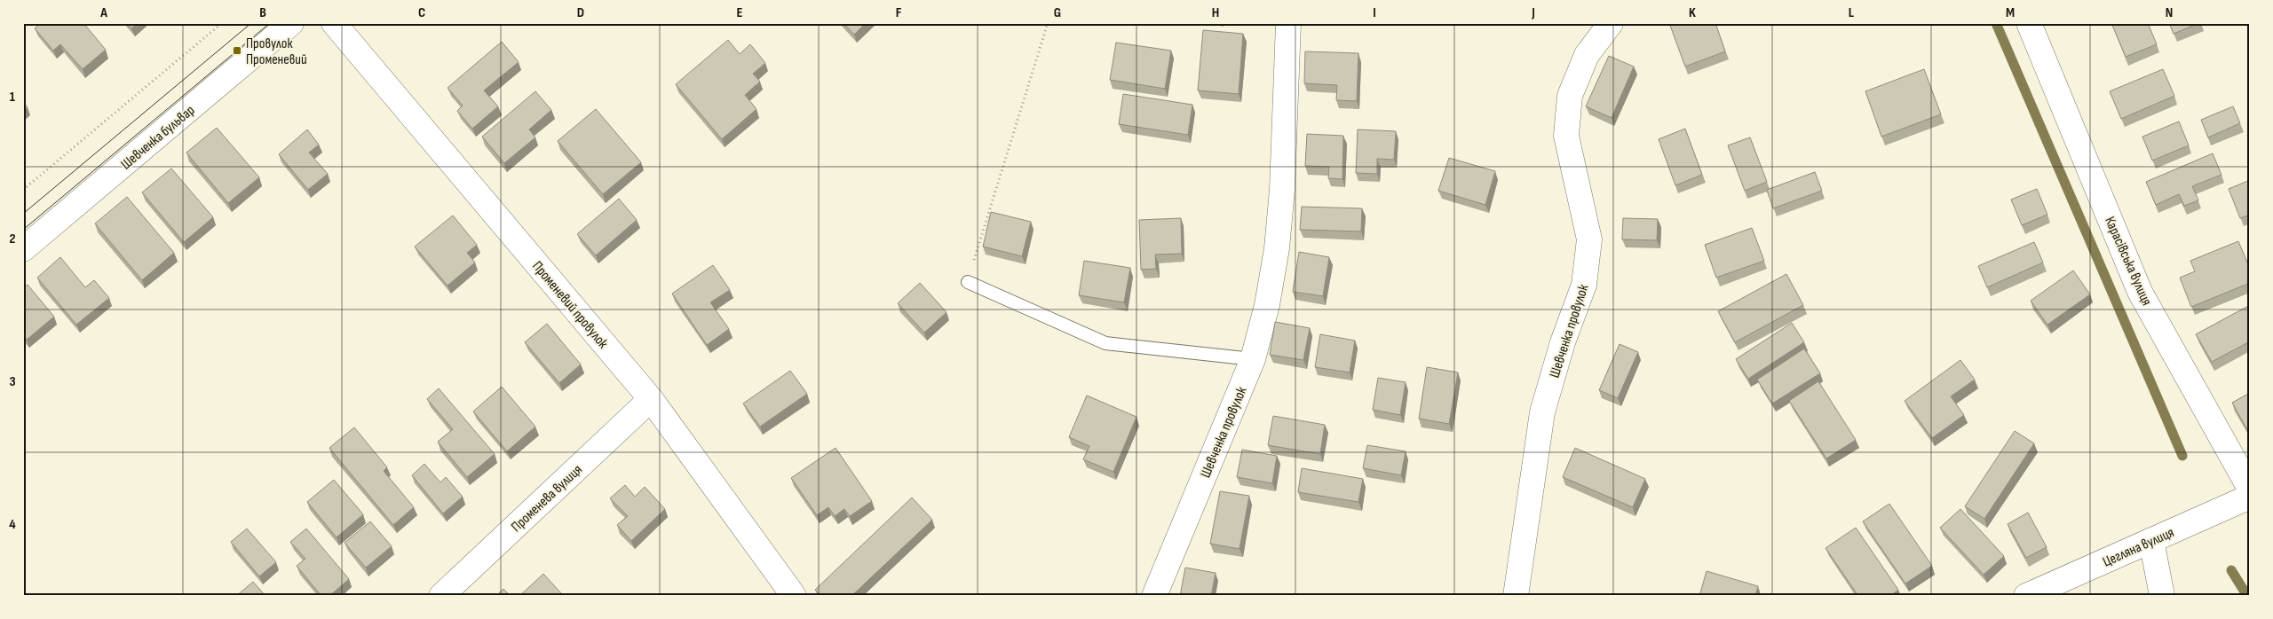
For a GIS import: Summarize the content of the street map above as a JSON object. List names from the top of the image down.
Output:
{
  "streets": {
    "street": [
      "Шевченка бульвар",
      "Карасівська вулиця",
      "Променевий провулок",
      "Шевченка провулок",
      "Променева вулиця",
      "Цегляна вулиця"
    ]
  },
  "crossings": [
    ["Променевий провулок", "Променева вулиця"]
  ],
  "places": {
    "transit": ["Провулок Променевий"]
  },
  "grid": {
    "columns": [
      "A",
      "B",
      "C",
      "D",
      "E",
      "F",
      "G",
      "H",
      "I",
      "J",
      "K",
      "L",
      "M",
      "N"
    ],
    "rows": [
      "1",
      "2",
      "3",
      "4"
    ]
  }
}
